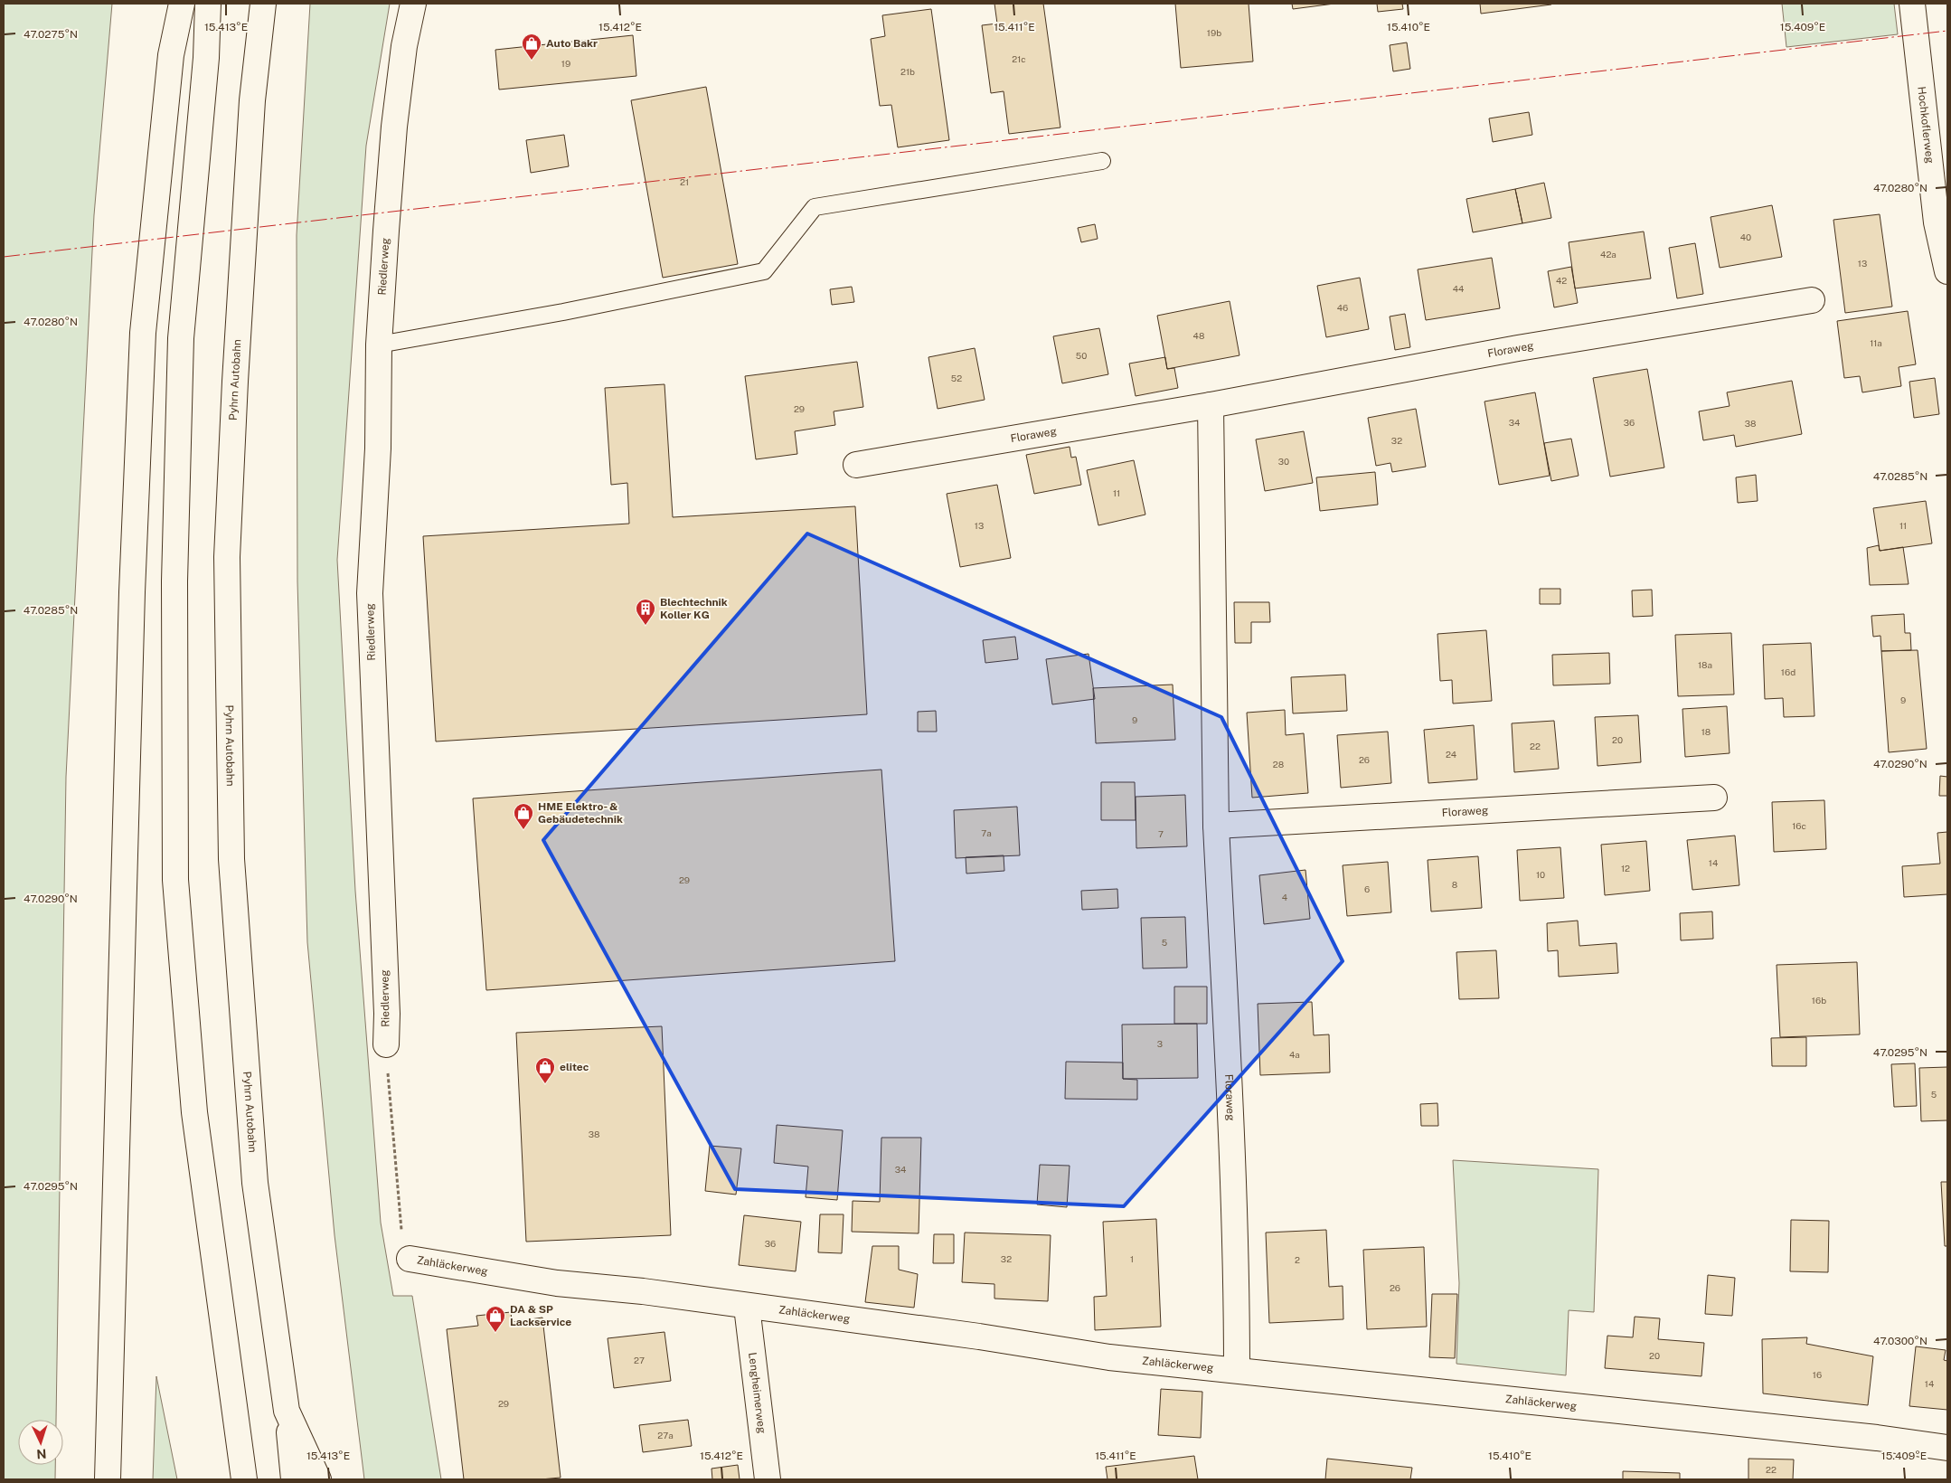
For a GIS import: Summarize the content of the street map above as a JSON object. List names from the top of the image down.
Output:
{
  "streets": {
    "main road": [
      "Hochkoflerweg",
      "Riedlerweg",
      "Floraweg",
      "Pyhrn Autobahn",
      "Zahläckerweg",
      "Lengheimerweg"
    ]
  },
  "crossings": [
    ["Floraweg", "Zahläckerweg"],
    ["Zahläckerweg", "Lengheimerweg"]
  ],
  "places": {
    "shop": [
      "Auto Bakr",
      "HME Elektro- & Gebäudetechnik",
      "elitec",
      "DA & SP Lackservice"
    ],
    "building": ["Blechtechnik Koller KG"]
  },
  "house_numbers": [
    "19b",
    "21c",
    "19",
    "21b",
    "21",
    "40",
    "42a",
    "13",
    "42",
    "44",
    "46",
    "48",
    "11a",
    "50",
    "52",
    "29",
    "34",
    "36",
    "38",
    "32",
    "30",
    "11",
    "13",
    "11",
    "18a",
    "16d",
    "9",
    "9",
    "18",
    "20",
    "22",
    "24",
    "26",
    "28",
    "16c",
    "7a",
    "7",
    "14",
    "12",
    "10",
    "29",
    "8",
    "6",
    "4",
    "5",
    "16b",
    "3",
    "4a",
    "5",
    "38",
    "34",
    "36",
    "32",
    "1",
    "2",
    "26",
    "20",
    "27",
    "16",
    "14",
    "29",
    "27a",
    "22"
  ],
  "north": "bottom",
  "coordinates": [
    "15.413°E",
    "15.412°E",
    "15.411°E",
    "15.410°E",
    "15.409°E",
    "47.0275°N",
    "47.0280°N",
    "47.0285°N",
    "47.0290°N",
    "47.0295°N",
    "47.0300°N"
  ]
}
